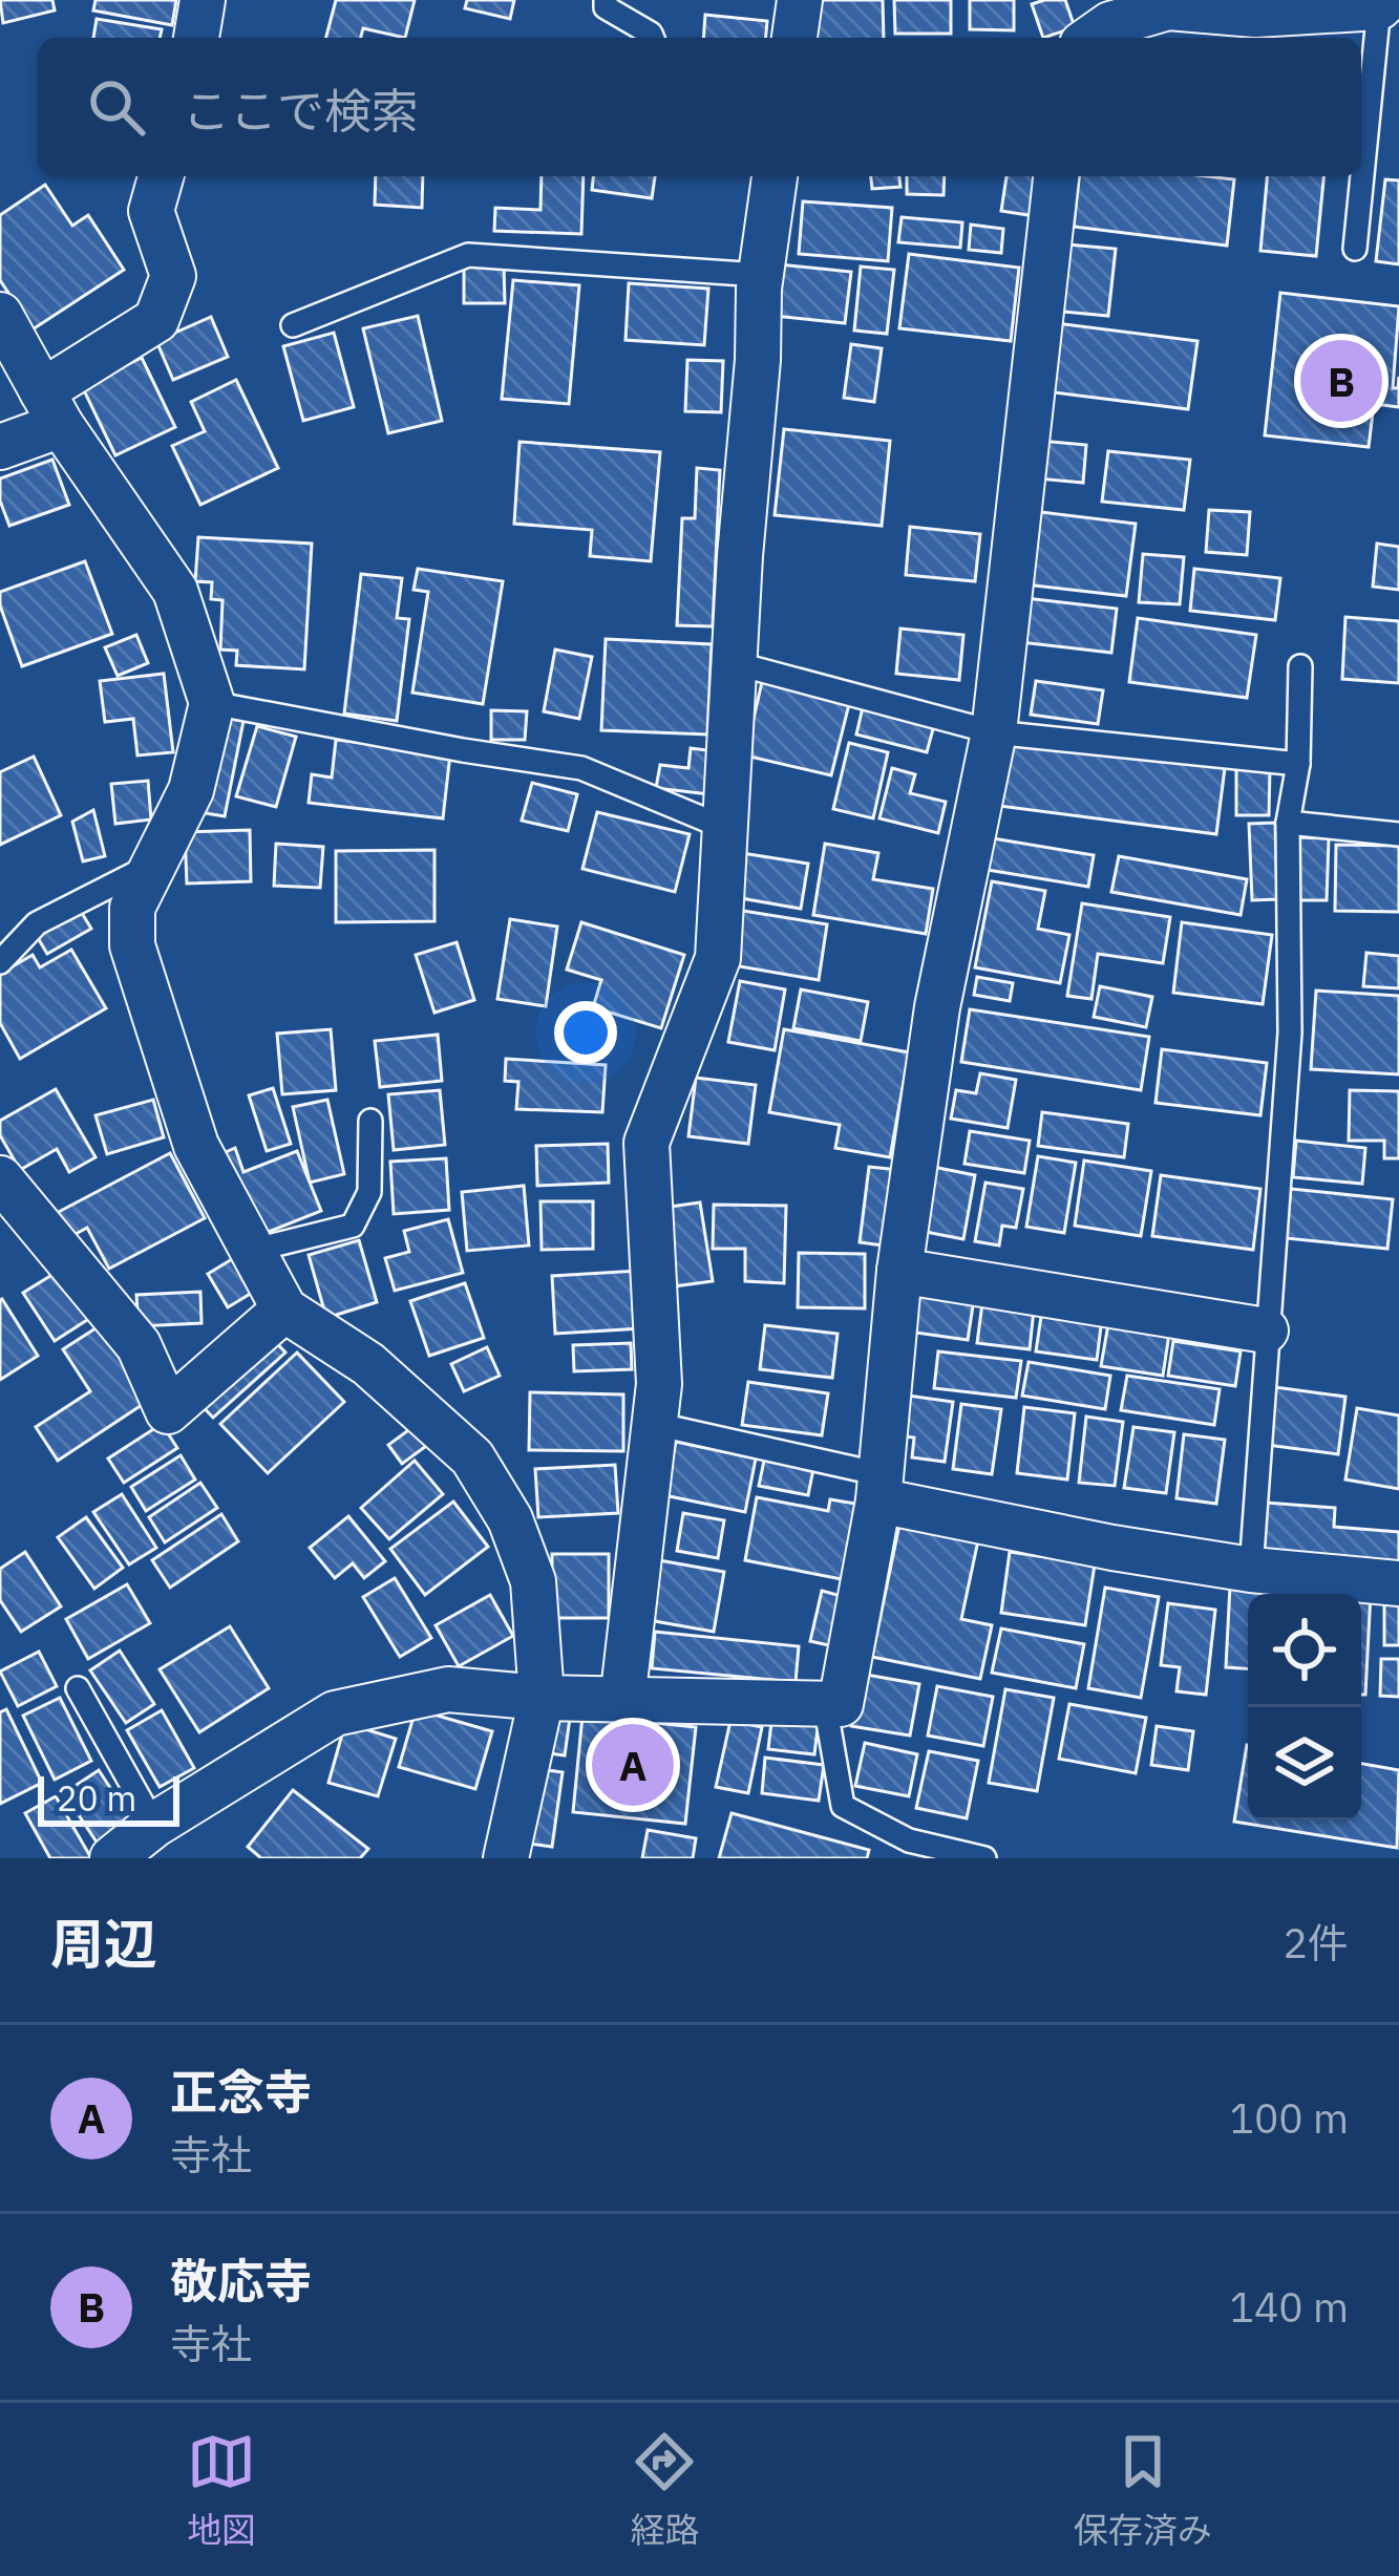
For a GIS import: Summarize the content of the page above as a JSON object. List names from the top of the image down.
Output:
{
  "scale_bar": "20 m",
  "page": {
    "search": "ここで検索",
    "pins": ["B", "A"],
    "scale": "20 m",
    "heading": ["周辺", "2件"],
    "list": [
      {
        "mark": "A",
        "name": "正念寺",
        "note": "寺社",
        "value": "100 m"
      },
      {
        "mark": "B",
        "name": "敬応寺",
        "note": "寺社",
        "value": "140 m"
      }
    ],
    "nav": ["地図", "経路", "保存済み"]
  }
}
